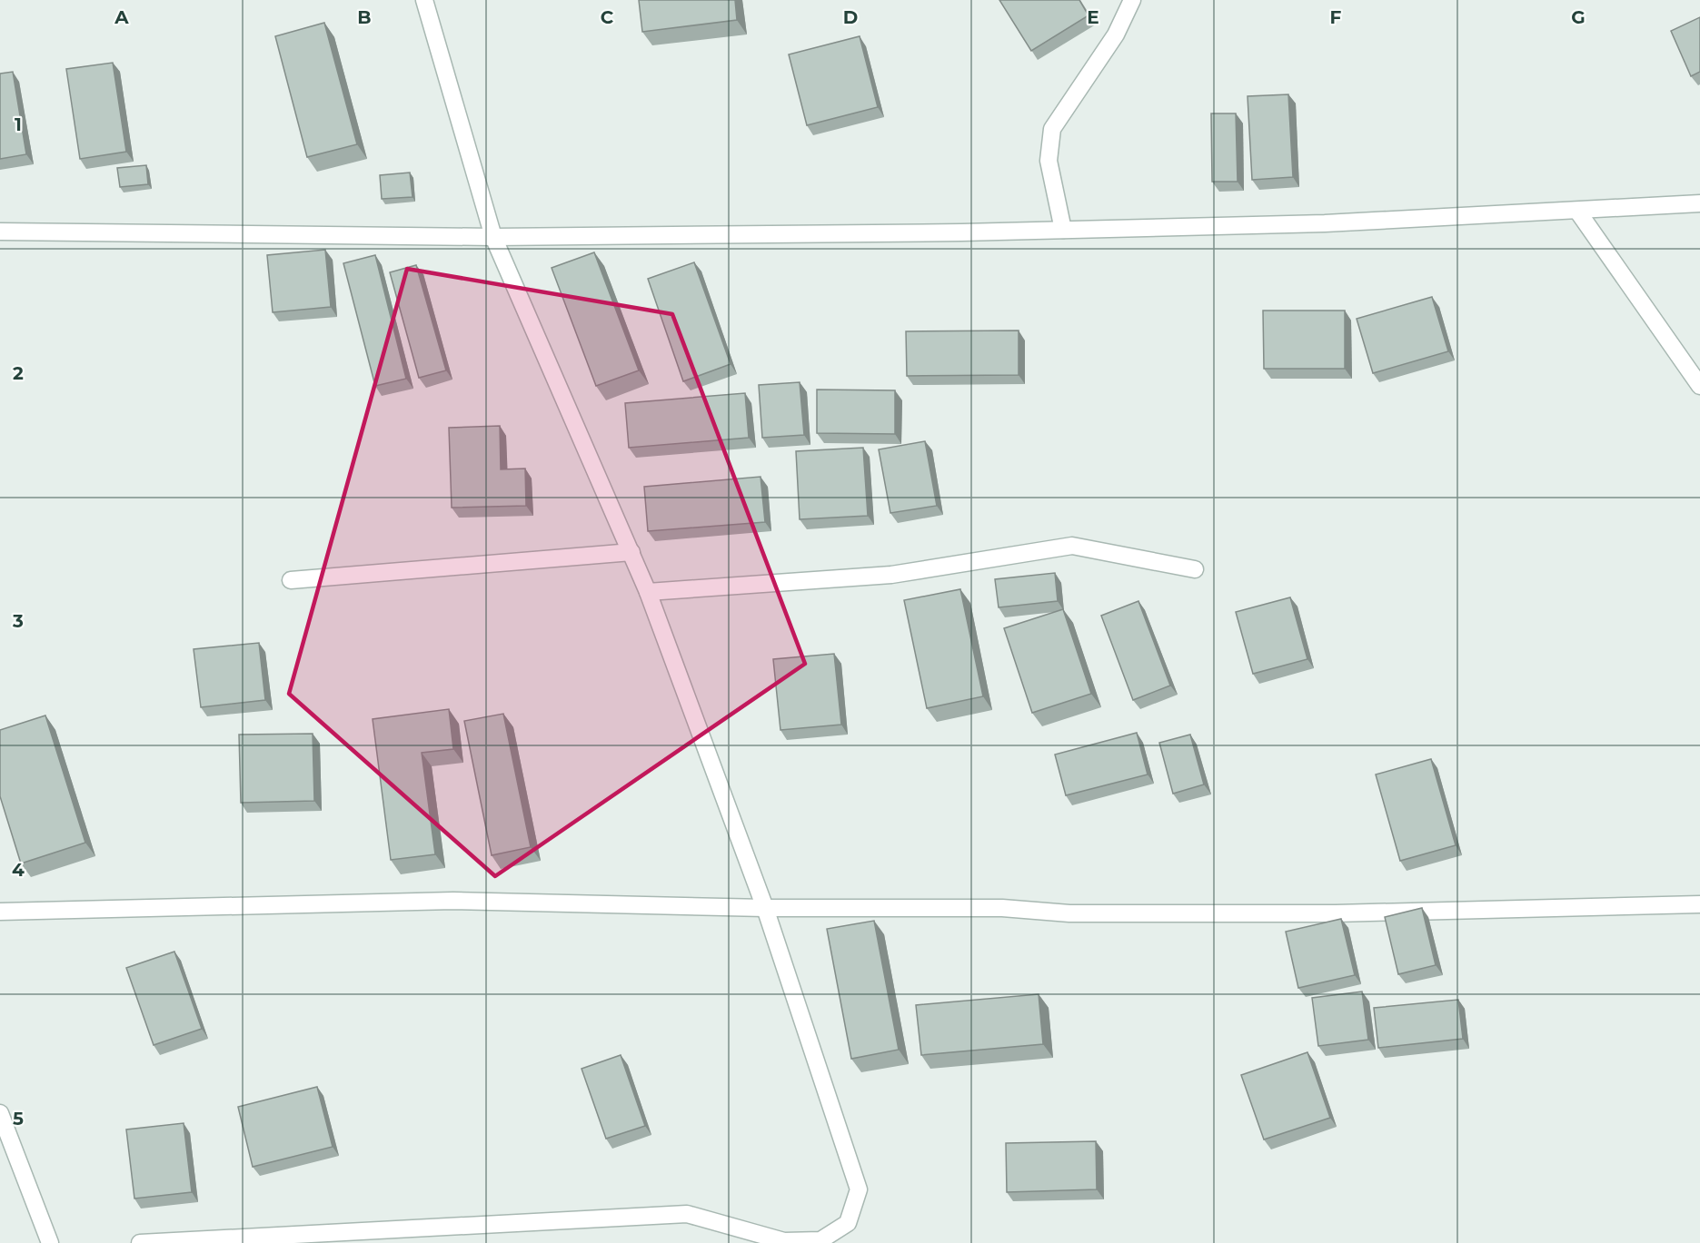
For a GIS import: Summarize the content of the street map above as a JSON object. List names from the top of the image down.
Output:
{
  "grid": {
    "columns": [
      "A",
      "B",
      "C",
      "D",
      "E",
      "F",
      "G"
    ],
    "rows": [
      "1",
      "2",
      "3",
      "4",
      "5"
    ]
  }
}
